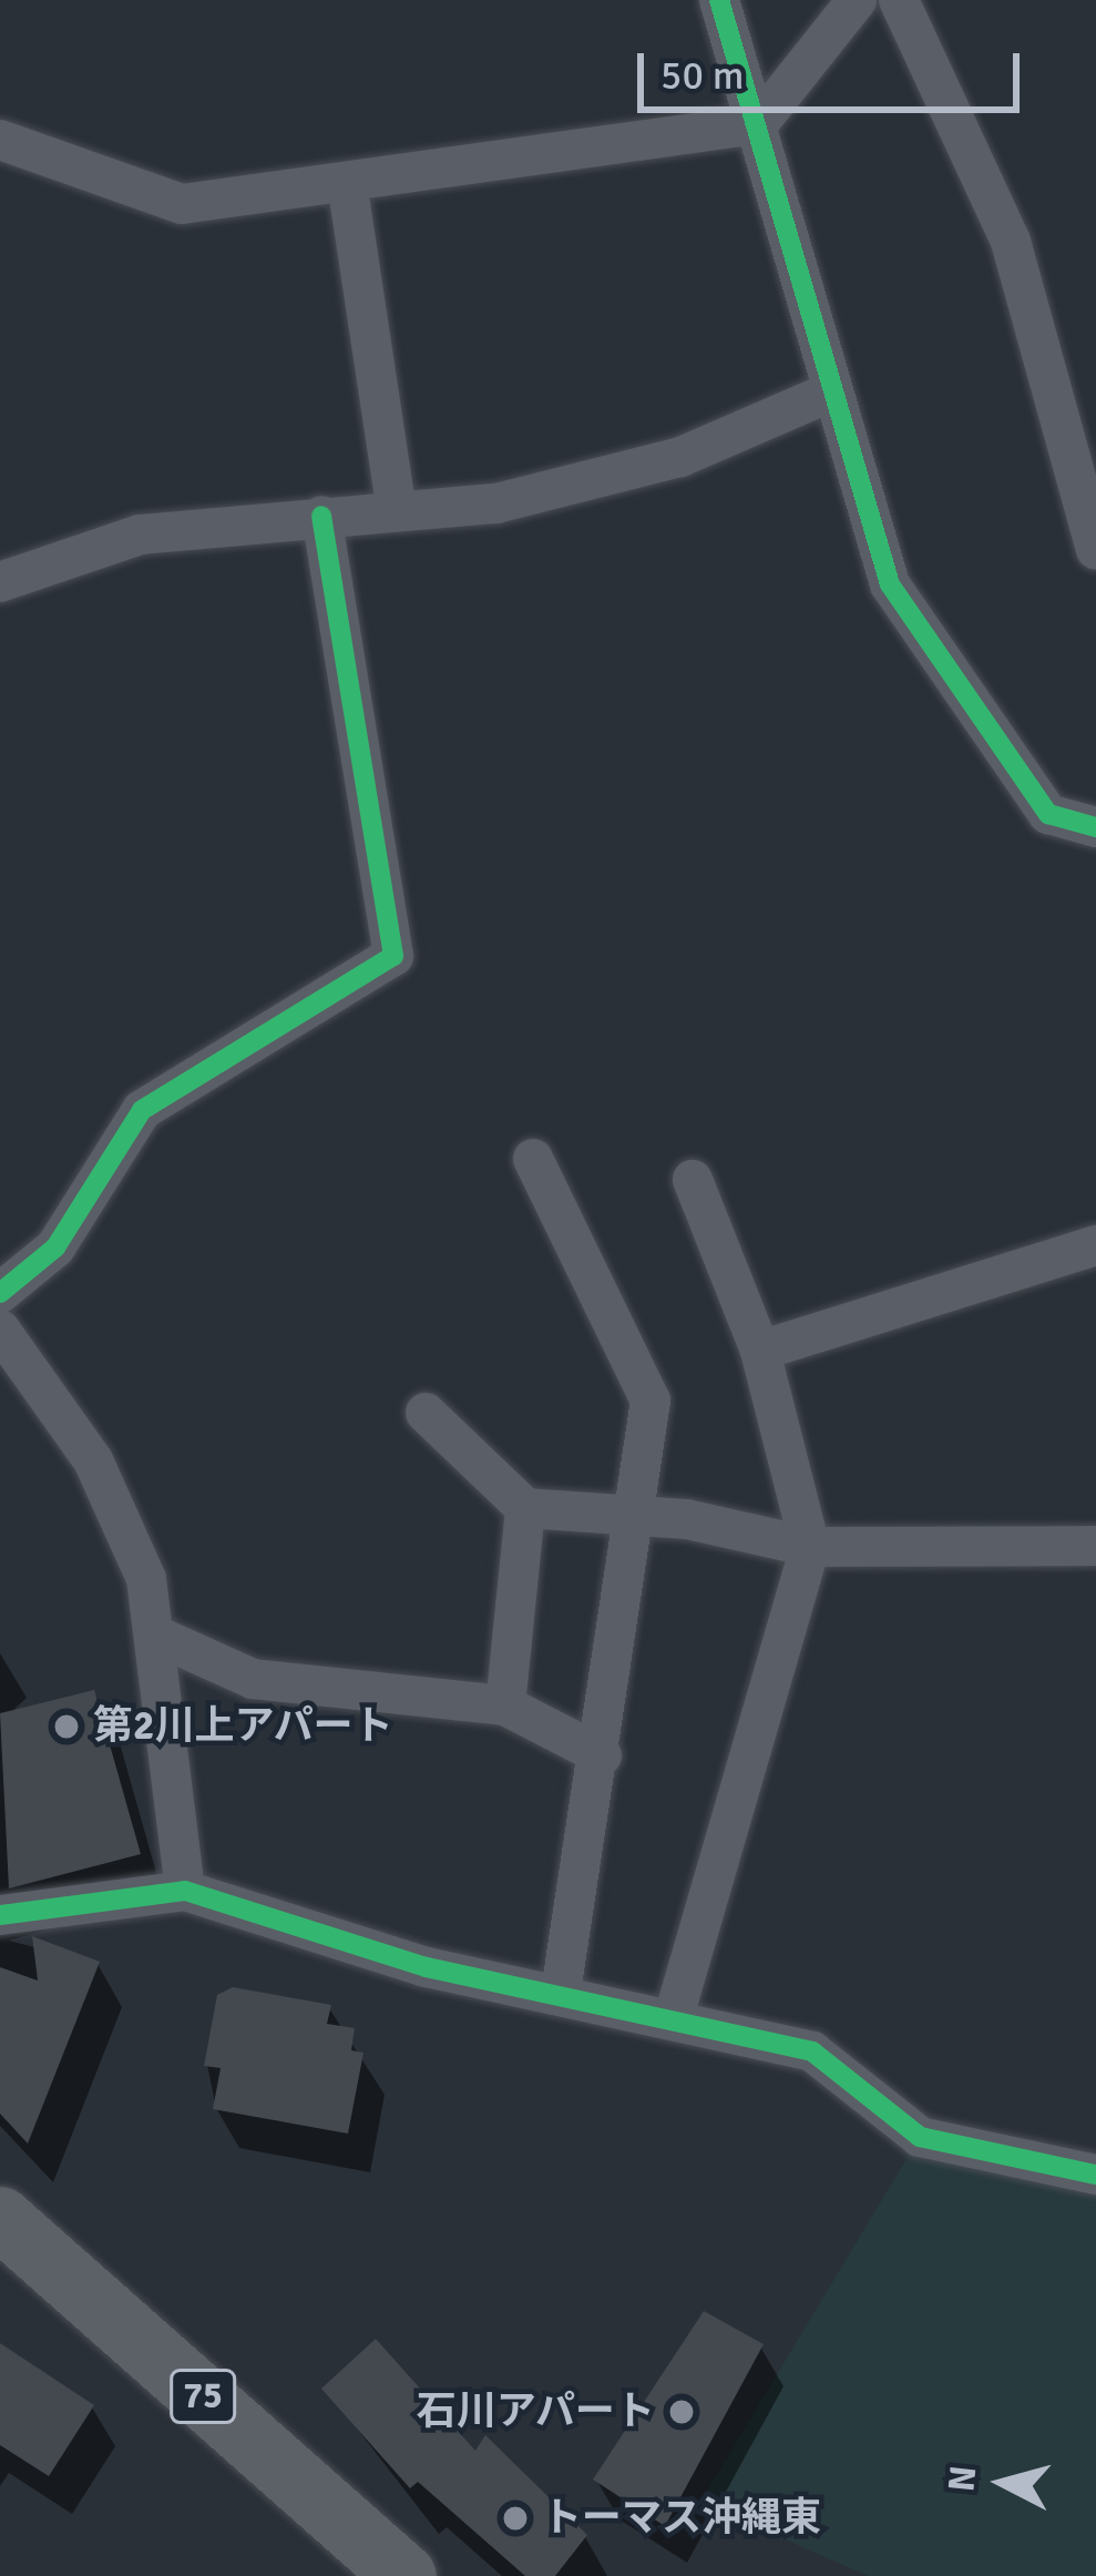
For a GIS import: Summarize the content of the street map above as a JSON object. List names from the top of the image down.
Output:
{
  "streets": {
    "main road": ["75"]
  },
  "places": ["第2川上アパート", "石川アパート", "トーマス沖縄東"],
  "scale_bar": "50 m",
  "north": "left"
}
